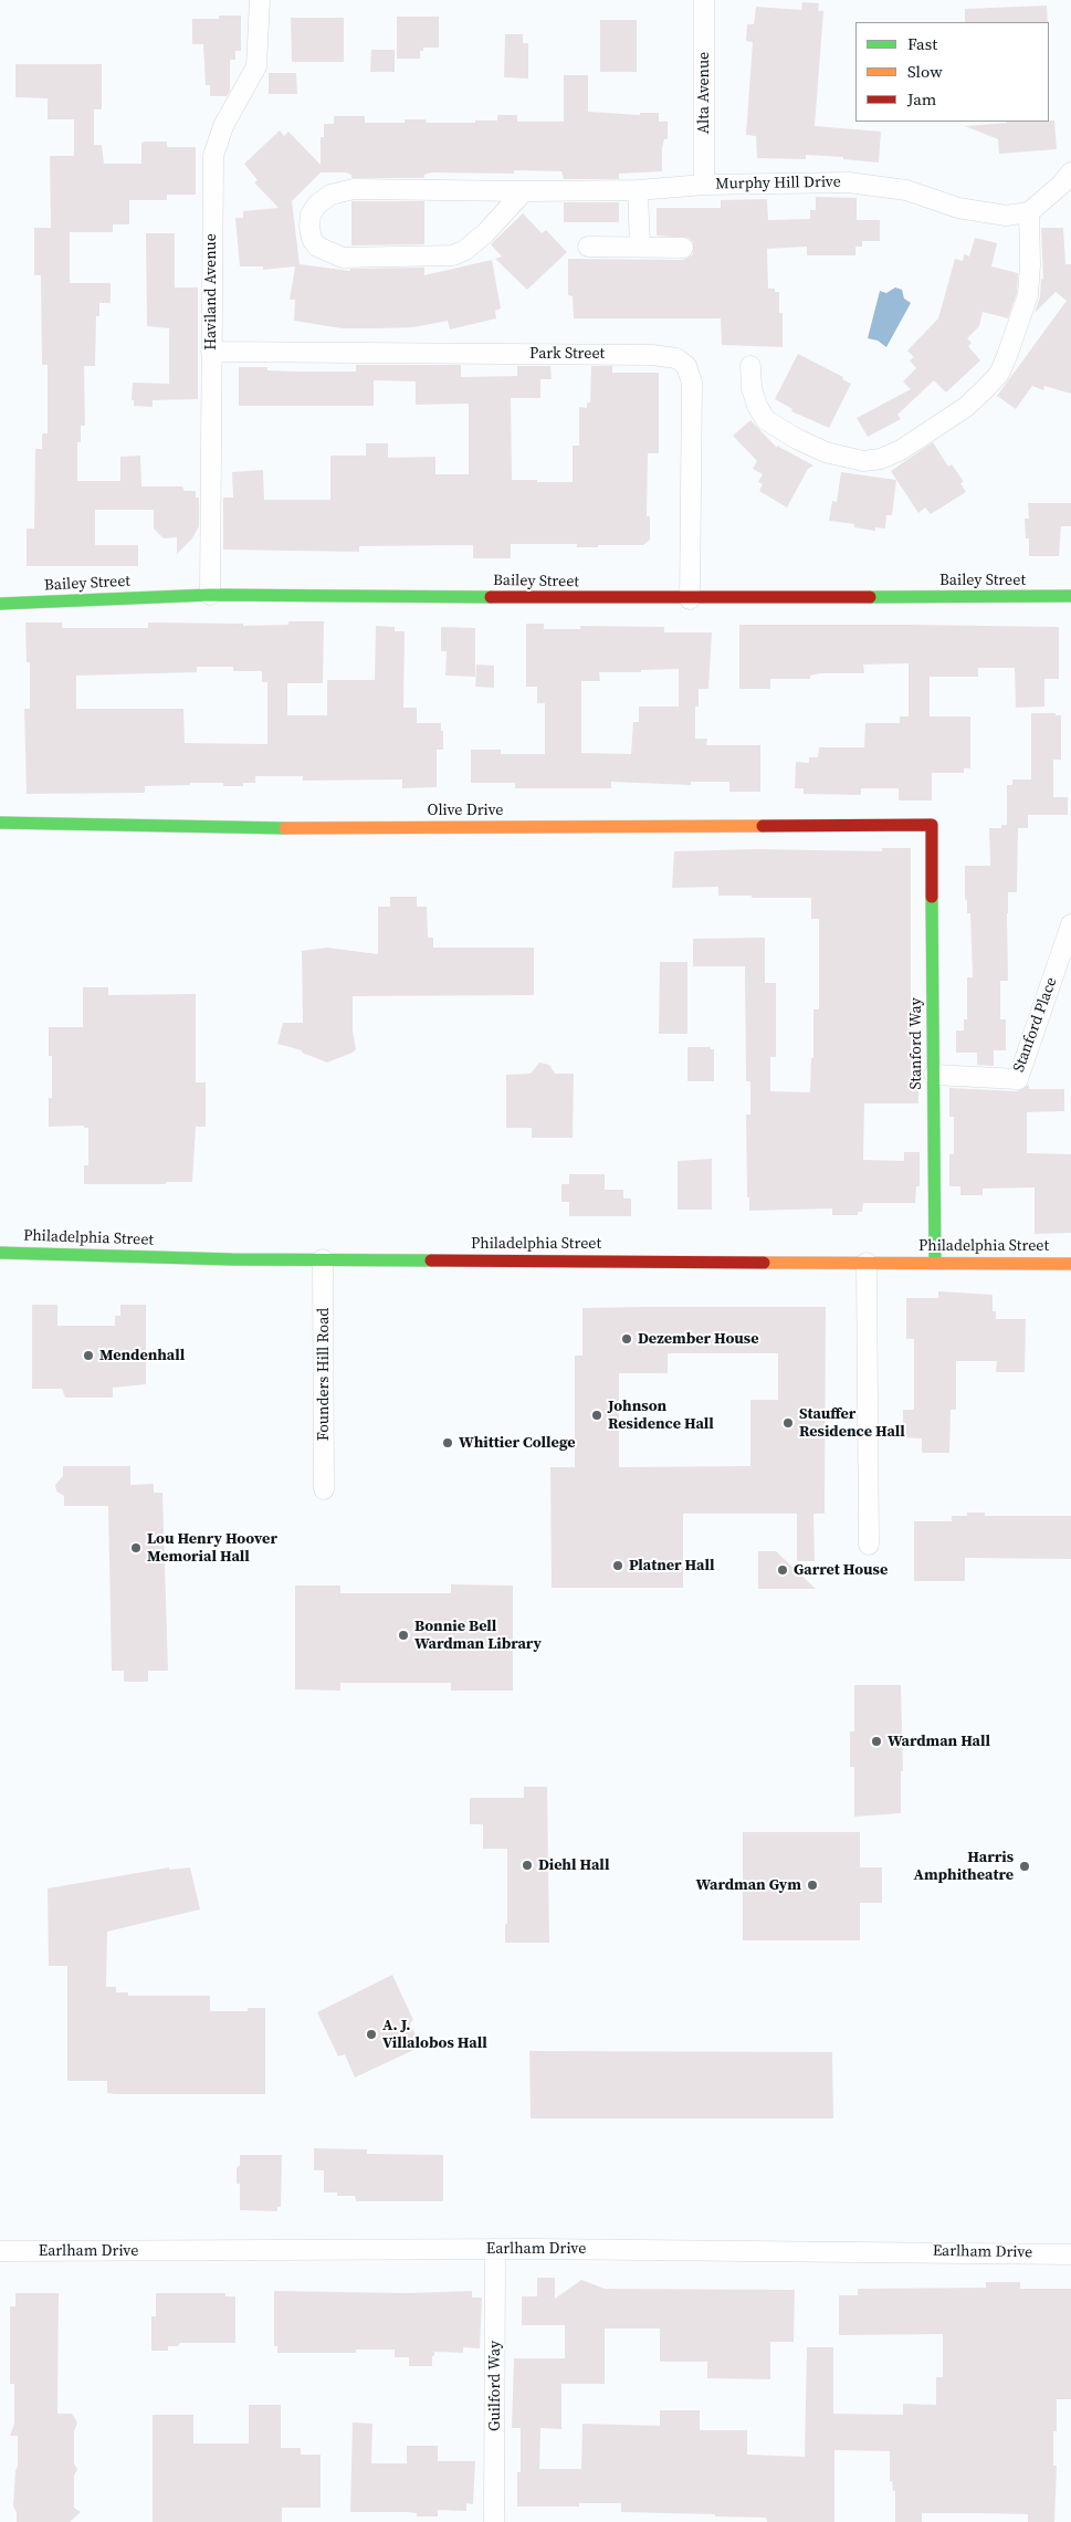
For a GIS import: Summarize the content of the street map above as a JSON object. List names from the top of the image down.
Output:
{
  "streets": {
    "street": [
      "Alta Avenue",
      "Murphy Hill Drive",
      "Haviland Avenue",
      "Park Street",
      "Bailey Street",
      "Olive Drive",
      "Stanford Place",
      "Stanford Way",
      "Philadelphia Street",
      "Founders Hill Road",
      "Earlham Drive",
      "Guilford Way"
    ]
  },
  "crossings": [
    ["Alta Avenue", "Murphy Hill Drive"],
    ["Haviland Avenue", "Park Street"],
    ["Haviland Avenue", "Bailey Street"],
    ["Park Street", "Bailey Street"],
    ["Olive Drive", "Stanford Way"],
    ["Stanford Place", "Stanford Way"],
    ["Stanford Way", "Philadelphia Street"],
    ["Philadelphia Street", "Founders Hill Road"],
    ["Earlham Drive", "Guilford Way"]
  ],
  "places": [
    "Dezember House",
    "Mendenhall",
    "Johnson Residence Hall",
    "Stauffer Residence Hall",
    "Whittier College",
    "Lou Henry Hoover Memorial Hall",
    "Platner Hall",
    "Garret House",
    "Bonnie Bell Wardman Library",
    "Wardman Hall",
    "Diehl Hall",
    "Harris Amphitheatre",
    "Wardman Gym",
    "A. J. Villalobos Hall"
  ],
  "legend": ["Fast", "Slow", "Jam"]
}
